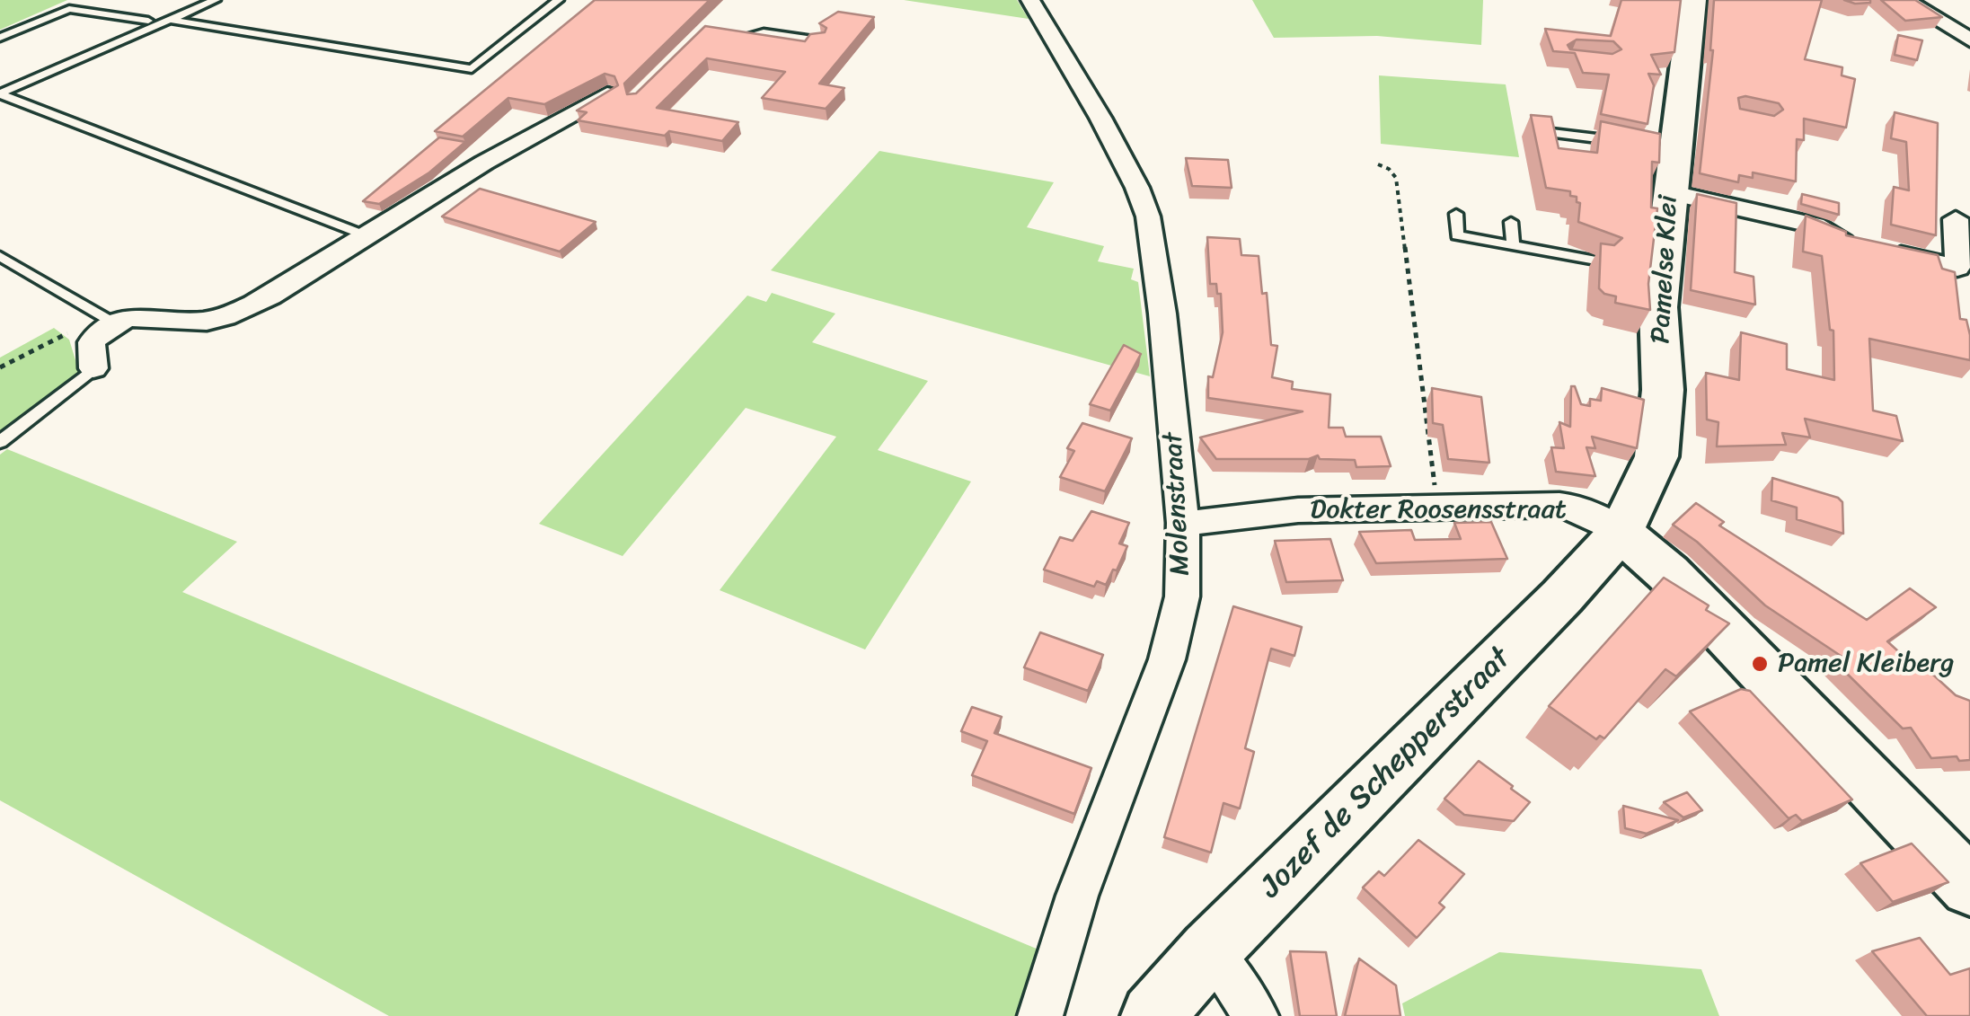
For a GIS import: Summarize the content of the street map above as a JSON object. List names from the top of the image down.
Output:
{
  "streets": {
    "main road": ["Pamelse Klei", "Dokter Roosensstraat", "Jozef de Schepperstraat"],
    "street": ["Molenstraat"]
  },
  "crossings": [
    ["Pamelse Klei", "Dokter Roosensstraat"],
    ["Pamelse Klei", "Jozef de Schepperstraat"],
    ["Molenstraat", "Dokter Roosensstraat"],
    ["Dokter Roosensstraat", "Jozef de Schepperstraat"]
  ],
  "places": ["Pamel Kleiberg"]
}
